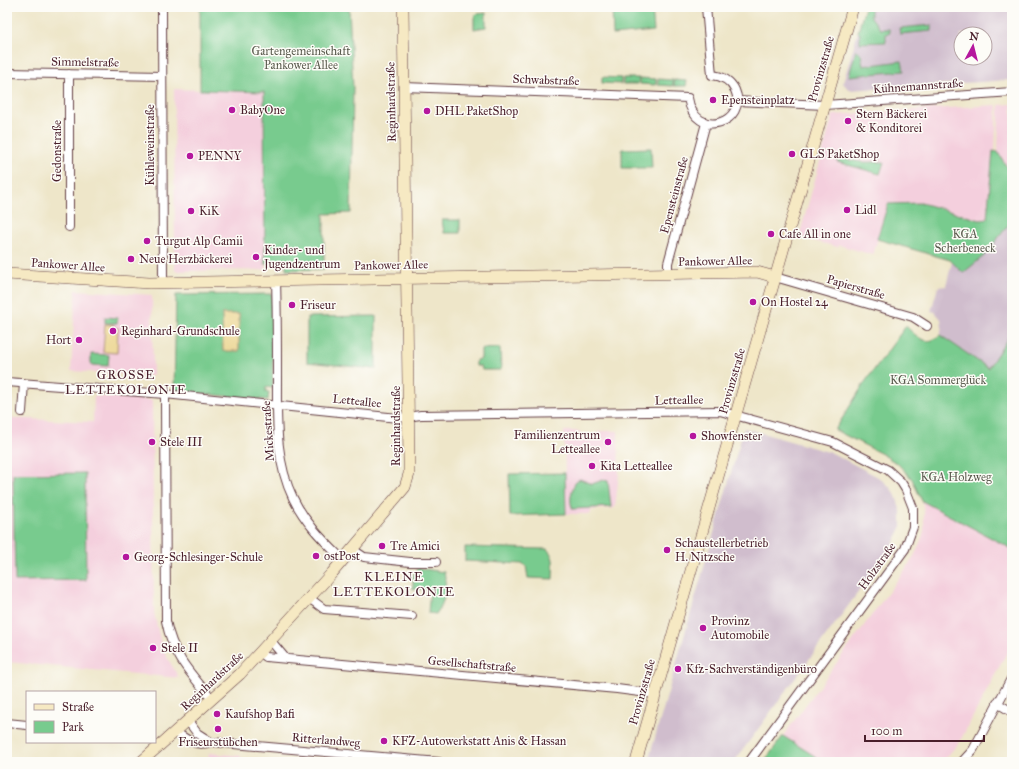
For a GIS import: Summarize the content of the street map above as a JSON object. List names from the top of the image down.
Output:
{
  "streets": {
    "street": [
      "Simmelstraße",
      "Provinzstraße",
      "Schwabstraße",
      "Kühnemannstraße",
      "Reginhardstraße",
      "Kühleweinstraße",
      "Gedonstraße",
      "Epensteinstraße",
      "Pankower Allee",
      "Papierstraße",
      "Letteallee",
      "Mickestraße",
      "Holzstraße",
      "Gesellschaftstraße",
      "Ritterlandweg"
    ]
  },
  "crossings": [
    ["Simmelstraße", "Kühleweinstraße"],
    ["Simmelstraße", "Gedonstraße"],
    ["Provinzstraße", "Kühnemannstraße"],
    ["Provinzstraße", "Pankower Allee"],
    ["Provinzstraße", "Papierstraße"],
    ["Provinzstraße", "Letteallee"],
    ["Provinzstraße", "Holzstraße"],
    ["Provinzstraße", "Gesellschaftstraße"],
    ["Schwabstraße", "Reginhardstraße"],
    ["Schwabstraße", "Epensteinstraße"],
    ["Reginhardstraße", "Pankower Allee"],
    ["Reginhardstraße", "Letteallee"],
    ["Reginhardstraße", "Mickestraße"],
    ["Reginhardstraße", "Gesellschaftstraße"],
    ["Reginhardstraße", "Ritterlandweg"],
    ["Kühleweinstraße", "Pankower Allee"],
    ["Epensteinstraße", "Pankower Allee"],
    ["Pankower Allee", "Papierstraße"],
    ["Pankower Allee", "Mickestraße"],
    ["Letteallee", "Mickestraße"],
    ["Letteallee", "Holzstraße"]
  ],
  "districts": ["GROSSE LETTEKOLONIE", "KLEINE LETTEKOLONIE"],
  "parks": [
    "Gartengemeinschaft Pankower Allee",
    "KGA Scherbeneck",
    "KGA Sommerglück",
    "KGA Holzweg"
  ],
  "places": [
    "Epensteinplatz",
    "BabyOne",
    "DHL PaketShop",
    "Stern Bäckerei & Konditorei",
    "GLS PaketShop",
    "PENNY",
    "Lidl",
    "KiK",
    "Cafe All in one",
    "Turgut Alp Camii",
    "Kinder- und Jugendzentrum",
    "Neue Herzbäckerei",
    "On Hostel 24",
    "Friseur",
    "Reginhard-Grundschule",
    "Hort",
    "Showfenster",
    "Stele III",
    "Familienzentrum Letteallee",
    "Kita Letteallee",
    "Tre Amici",
    "Schaustellerbetrieb H. Nitzsche",
    "ostPost",
    "Georg-Schlesinger-Schule",
    "Provinz Automobile",
    "Stele II",
    "Kfz-Sachverständigenbüro",
    "Kaufshop Bafi",
    "Friseurstübchen",
    "KFZ-Autowerkstatt Anis & Hassan"
  ],
  "legend": ["Straße", "Park"],
  "scale_bar": "100 m",
  "north": "top"
}
